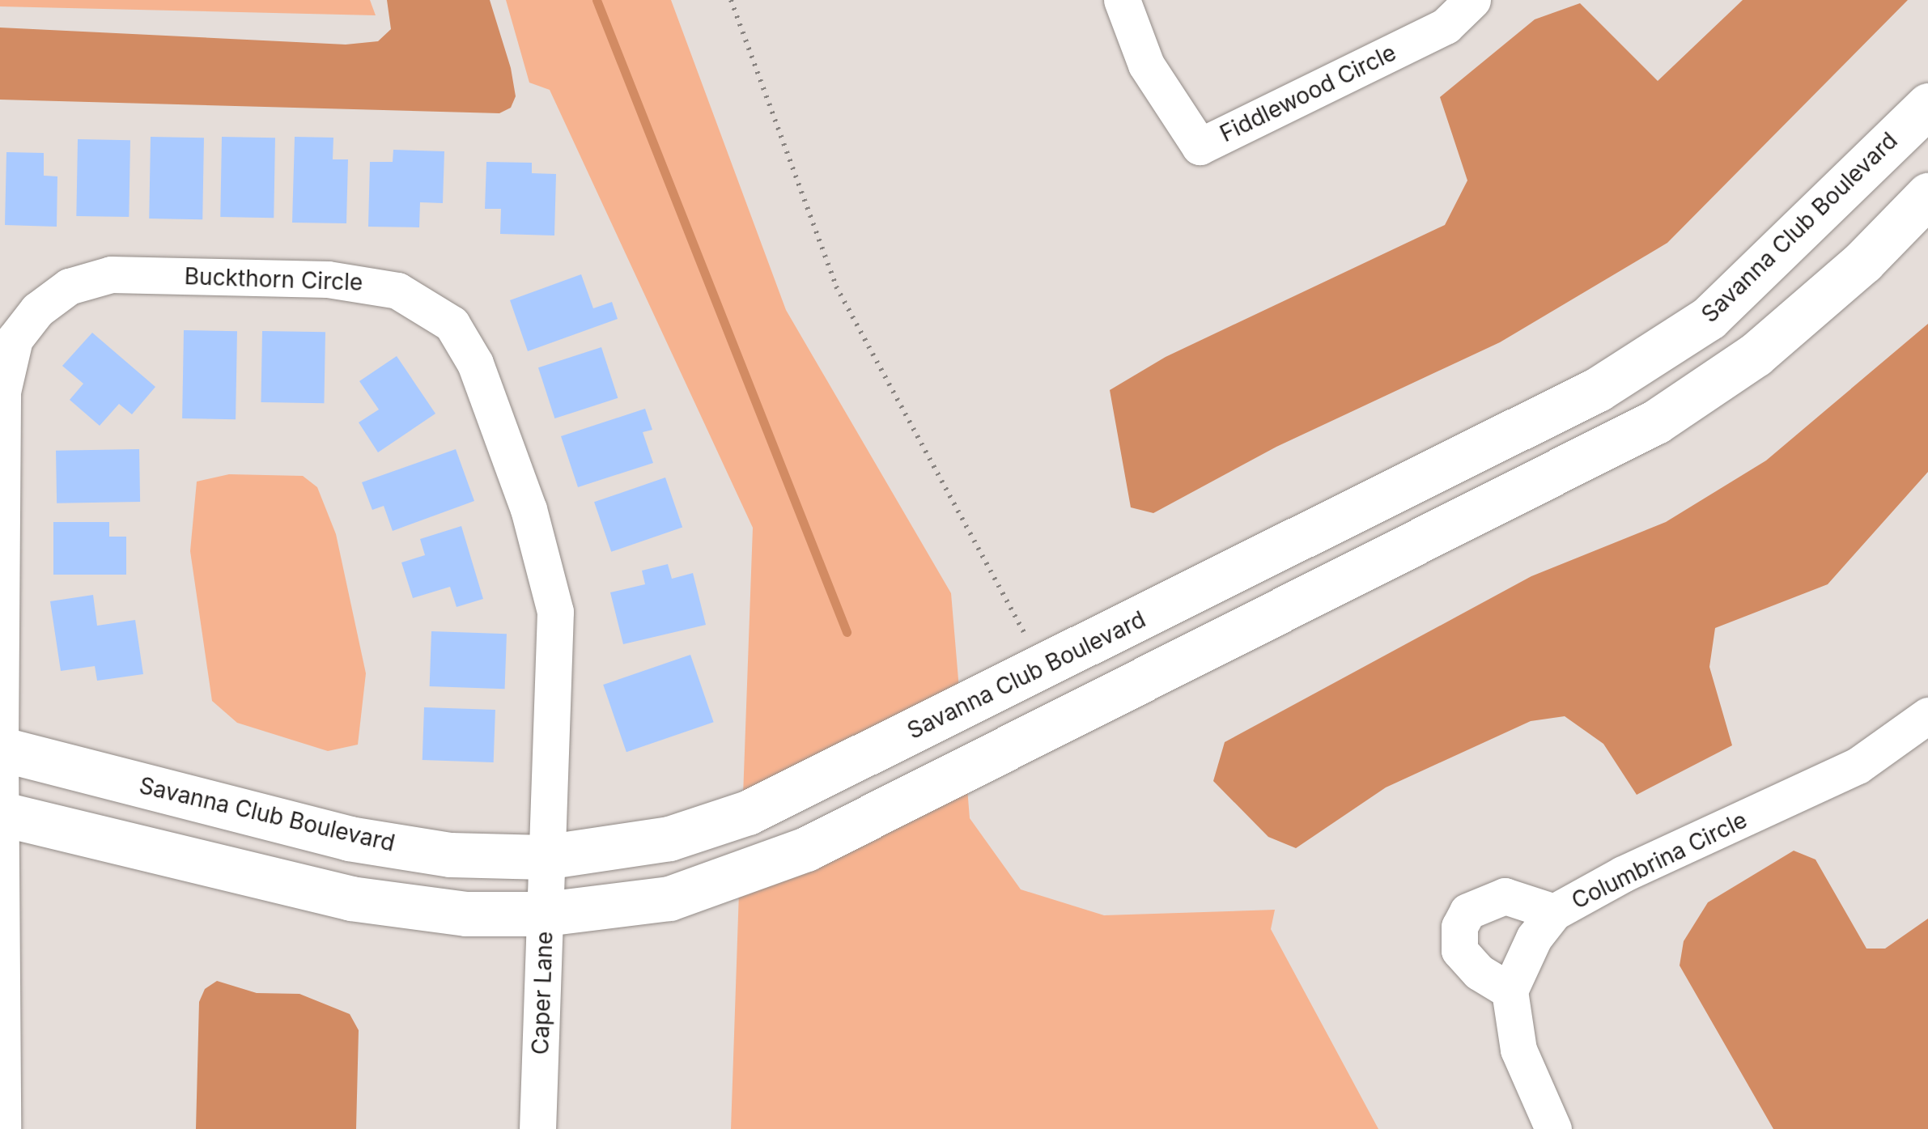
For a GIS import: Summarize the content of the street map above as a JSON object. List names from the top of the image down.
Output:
{
  "streets": {
    "street": [
      "Fiddlewood Circle",
      "Savanna Club Boulevard",
      "Buckthorn Circle",
      "Columbrina Circle",
      "Caper Lane"
    ]
  },
  "crossings": [
    ["Savanna Club Boulevard", "Buckthorn Circle"],
    ["Savanna Club Boulevard", "Caper Lane"],
    ["Buckthorn Circle", "Caper Lane"]
  ]
}
